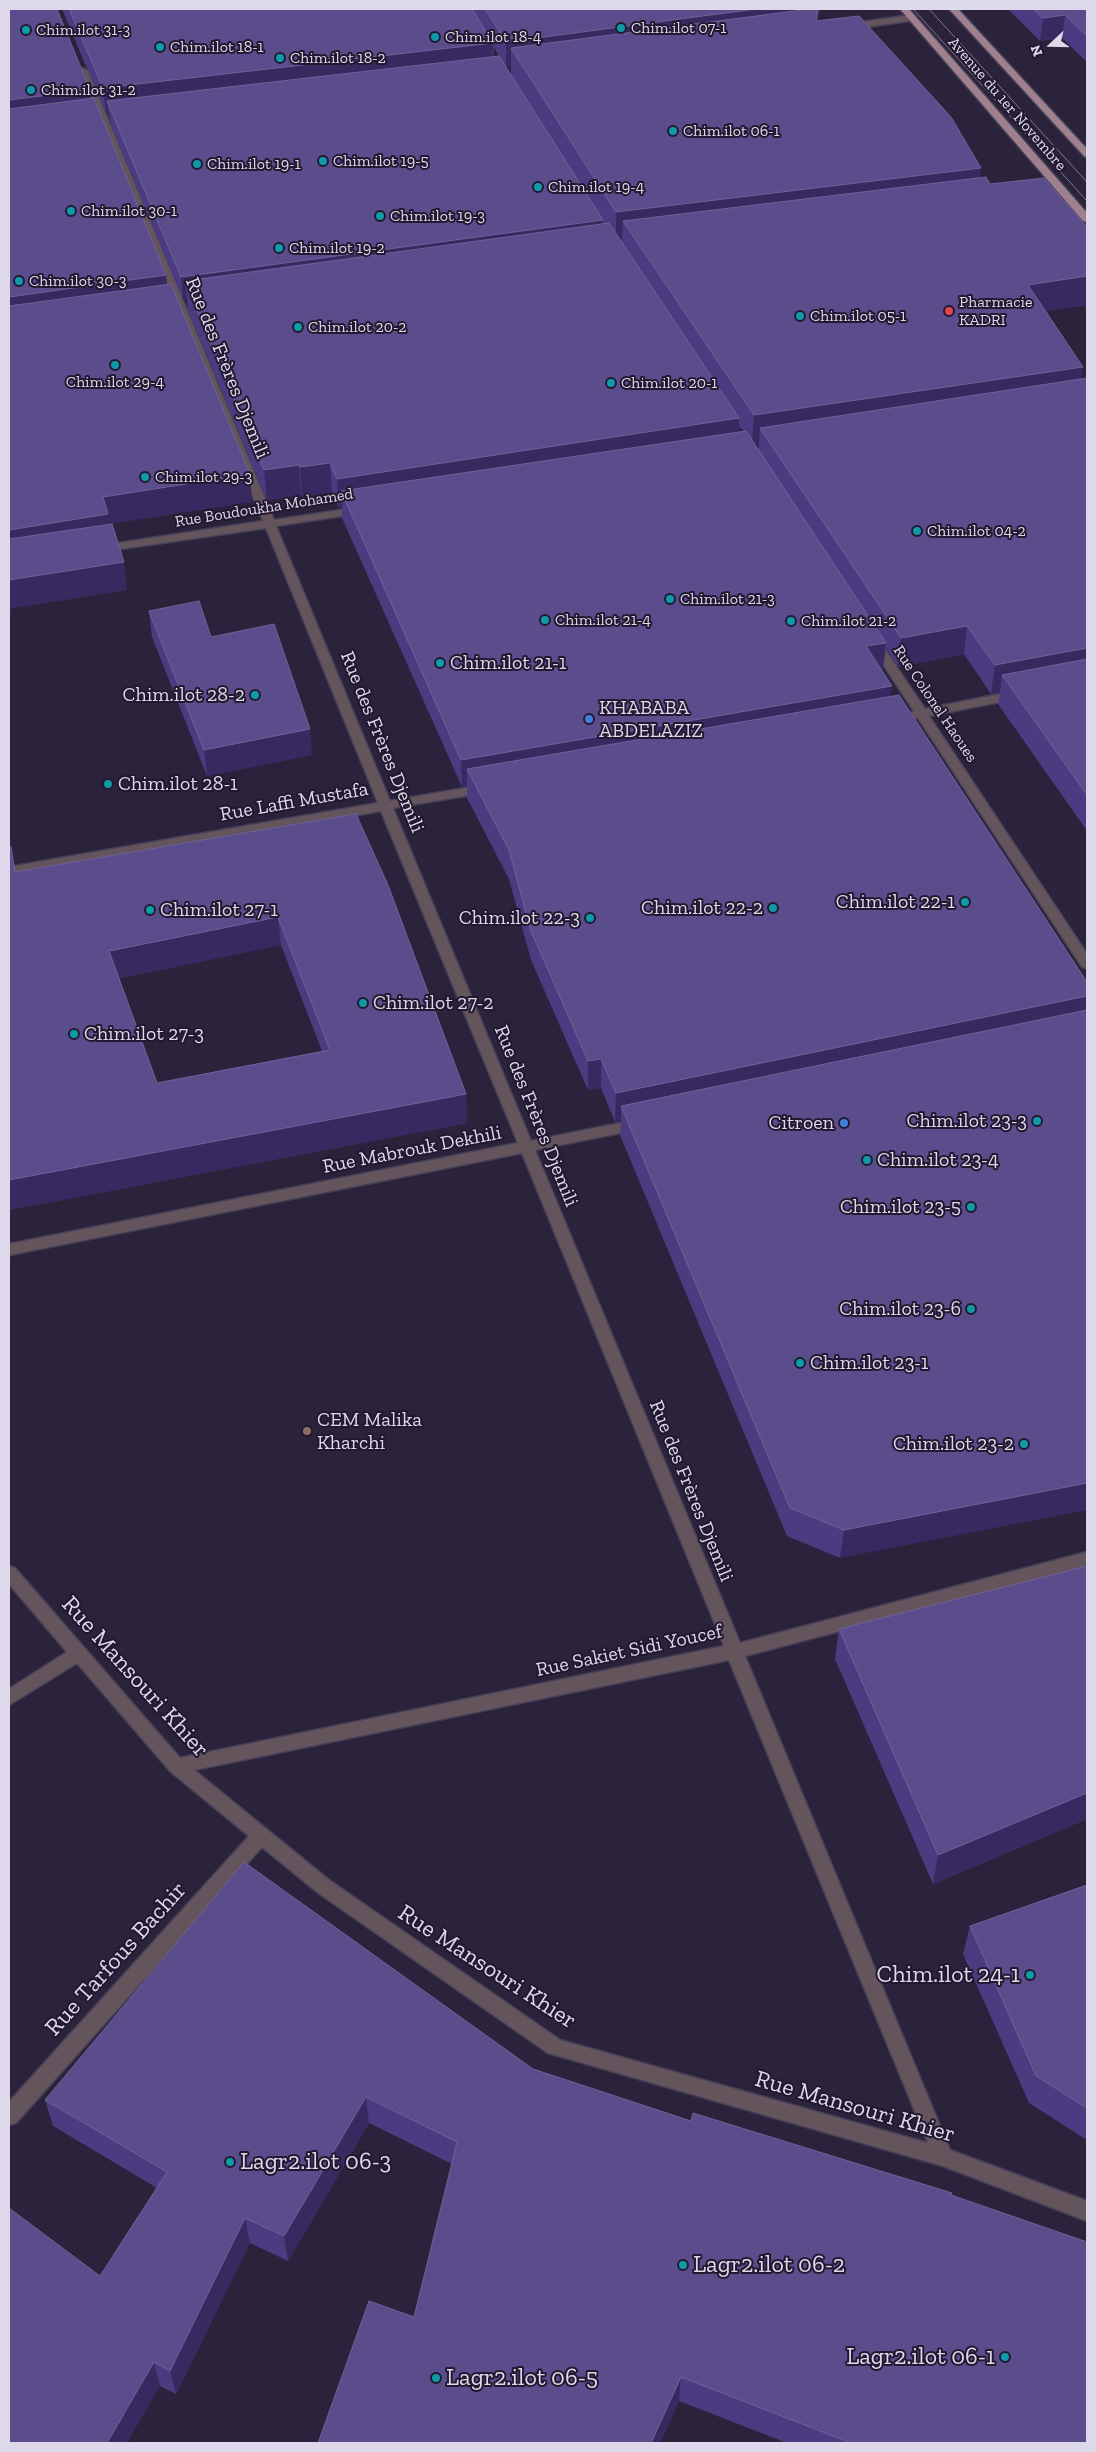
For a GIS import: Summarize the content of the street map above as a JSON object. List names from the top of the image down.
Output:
{
  "streets": {
    "main road": ["Avenue du 1er Novembre"],
    "street": [
      "Rue des Frères Djemili",
      "Rue Boudoukha Mohamed",
      "Rue Colonel Haoues",
      "Rue Laffi Mustafa",
      "Rue Mabrouk Dekhili",
      "Rue Sakiet Sidi Youcef",
      "Rue Mansouri Khier",
      "Rue Tarfous Bachir"
    ]
  },
  "crossings": [
    ["Rue des Frères Djemili", "Rue Boudoukha Mohamed"],
    ["Rue des Frères Djemili", "Rue Laffi Mustafa"],
    ["Rue des Frères Djemili", "Rue Mabrouk Dekhili"],
    ["Rue des Frères Djemili", "Rue Sakiet Sidi Youcef"],
    ["Rue des Frères Djemili", "Rue Mansouri Khier"],
    ["Rue Sakiet Sidi Youcef", "Rue Mansouri Khier"],
    ["Rue Mansouri Khier", "Rue Tarfous Bachir"]
  ],
  "places": [
    "Chim.ilot 07-1",
    "Chim.ilot 31-3",
    "Chim.ilot 18-4",
    "Chim.ilot 18-1",
    "Chim.ilot 18-2",
    "Chim.ilot 31-2",
    "Chim.ilot 06-1",
    "Chim.ilot 19-5",
    "Chim.ilot 19-1",
    "Chim.ilot 19-4",
    "Chim.ilot 30-1",
    "Chim.ilot 19-3",
    "Chim.ilot 19-2",
    "Chim.ilot 30-3",
    "Pharmacie KADRI",
    "Chim.ilot 05-1",
    "Chim.ilot 20-2",
    "Chim.ilot 29-4",
    "Chim.ilot 20-1",
    "Chim.ilot 29-3",
    "Chim.ilot 04-2",
    "Chim.ilot 21-3",
    "Chim.ilot 21-4",
    "Chim.ilot 21-2",
    "Chim.ilot 21-1",
    "Chim.ilot 28-2",
    "KHABABA ABDELAZIZ",
    "Chim.ilot 28-1",
    "Chim.ilot 22-1",
    "Chim.ilot 22-2",
    "Chim.ilot 27-1",
    "Chim.ilot 22-3",
    "Chim.ilot 27-2",
    "Chim.ilot 27-3",
    "Chim.ilot 23-3",
    "Citroen",
    "Chim.ilot 23-4",
    "Chim.ilot 23-5",
    "Chim.ilot 23-6",
    "Chim.ilot 23-1",
    "CEM Malika Kharchi",
    "Chim.ilot 23-2",
    "Chim.ilot 24-1",
    "Lagr2.ilot 06-3",
    "Lagr2.ilot 06-2",
    "Lagr2.ilot 06-1",
    "Lagr2.ilot 06-5"
  ],
  "north": "left"
}
